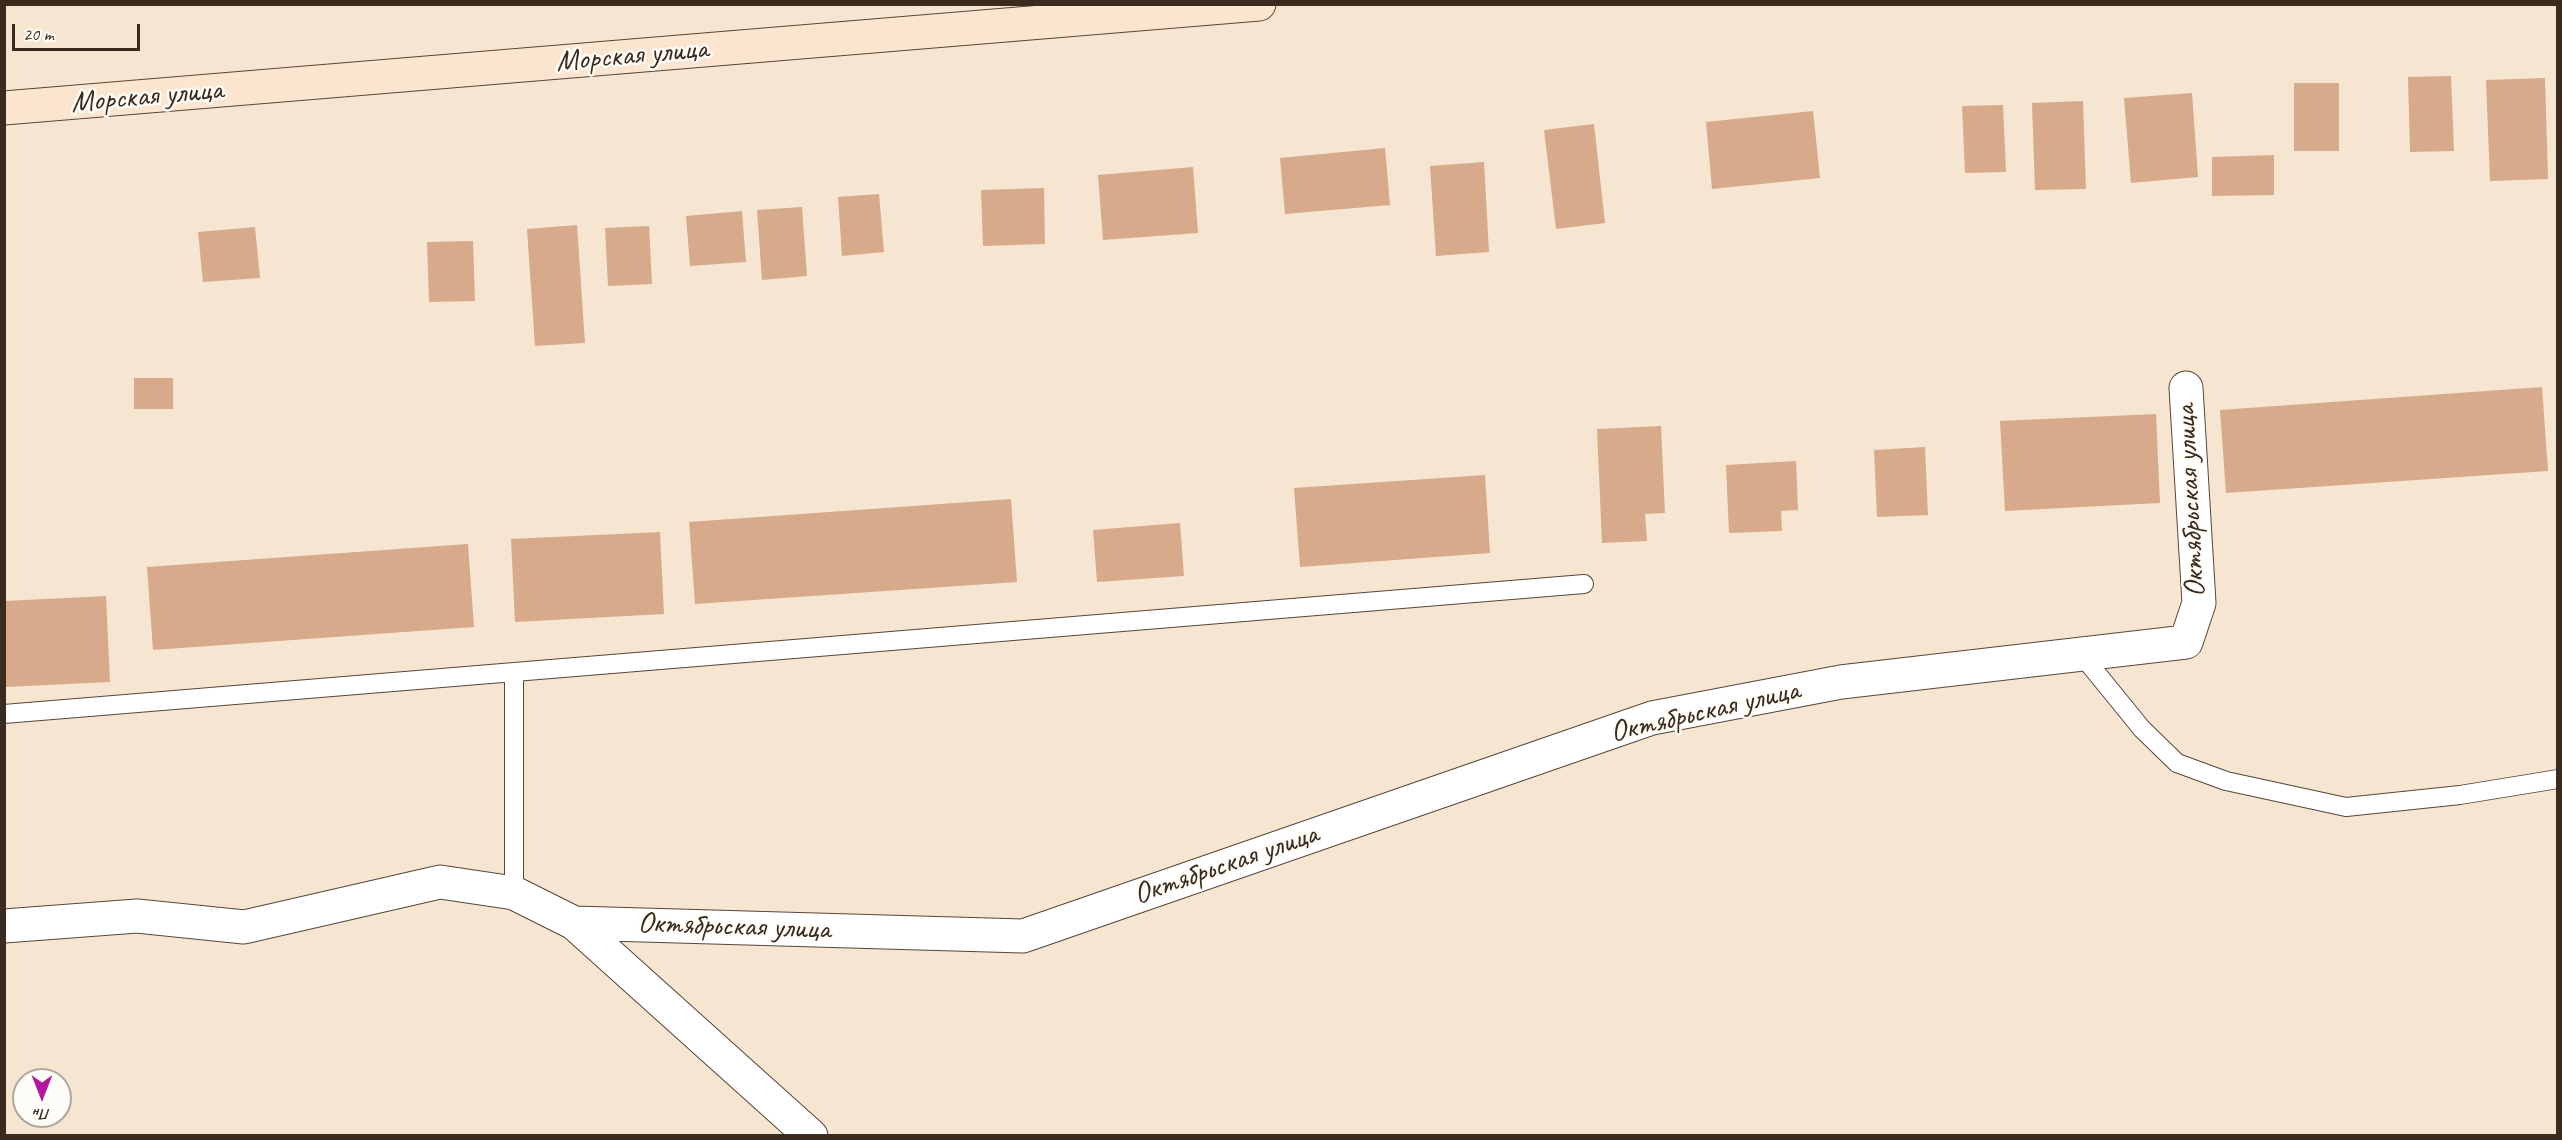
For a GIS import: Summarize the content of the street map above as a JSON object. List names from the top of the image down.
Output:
{
  "streets": {
    "main road": ["Морская улица"],
    "street": ["Октябрьская улица"]
  },
  "scale_bar": "20 m",
  "north": "bottom"
}
